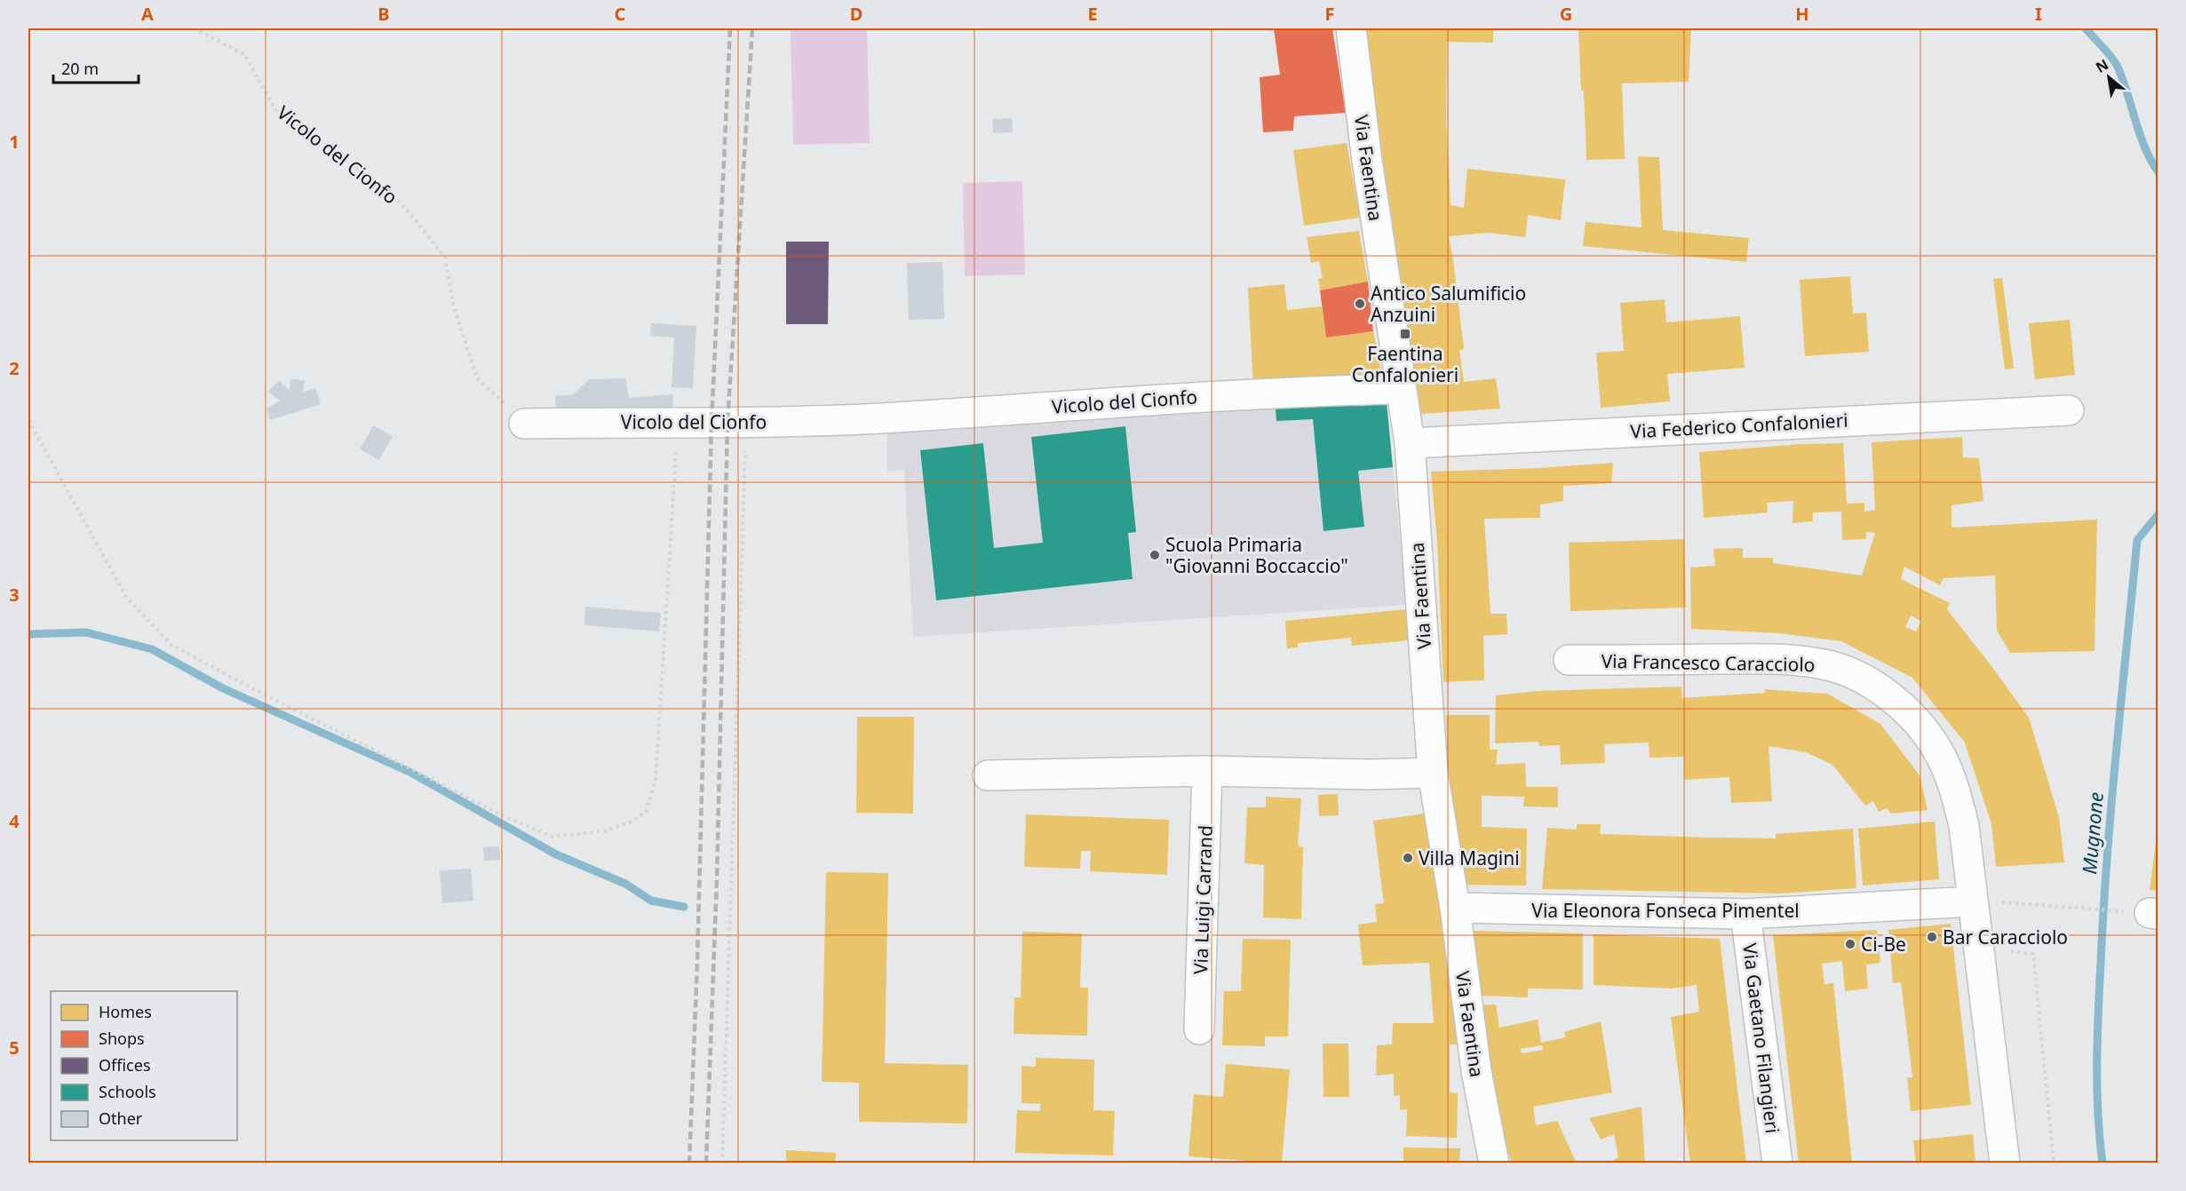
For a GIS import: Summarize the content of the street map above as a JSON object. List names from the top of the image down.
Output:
{
  "streets": {
    "street": [
      "Vicolo del Cionfo",
      "Via Faentina",
      "Via Federico Confalonieri",
      "Via Francesco Caracciolo",
      "Via Luigi Carrand",
      "Via Eleonora Fonseca Pimentel",
      "Via Gaetano Filangieri"
    ]
  },
  "crossings": [
    ["Vicolo del Cionfo", "Via Faentina"],
    ["Via Faentina", "Via Federico Confalonieri"],
    ["Via Faentina", "Via Eleonora Fonseca Pimentel"],
    ["Via Francesco Caracciolo", "Via Eleonora Fonseca Pimentel"],
    ["Via Eleonora Fonseca Pimentel", "Via Gaetano Filangieri"]
  ],
  "water": ["Mugnone"],
  "places": {
    "other": [
      "Antico Salumificio Anzuini",
      "Scuola Primaria \"Giovanni Boccaccio\"",
      "Villa Magini",
      "Bar Caracciolo",
      "Ci-Be"
    ],
    "transit": ["Faentina Confalonieri"]
  },
  "legend": [
    "Homes",
    "Shops",
    "Offices",
    "Schools",
    "Other"
  ],
  "scale_bar": "20 m",
  "north": "top left",
  "grid": {
    "columns": [
      "A",
      "B",
      "C",
      "D",
      "E",
      "F",
      "G",
      "H",
      "I"
    ],
    "rows": [
      "1",
      "2",
      "3",
      "4",
      "5"
    ]
  }
}
